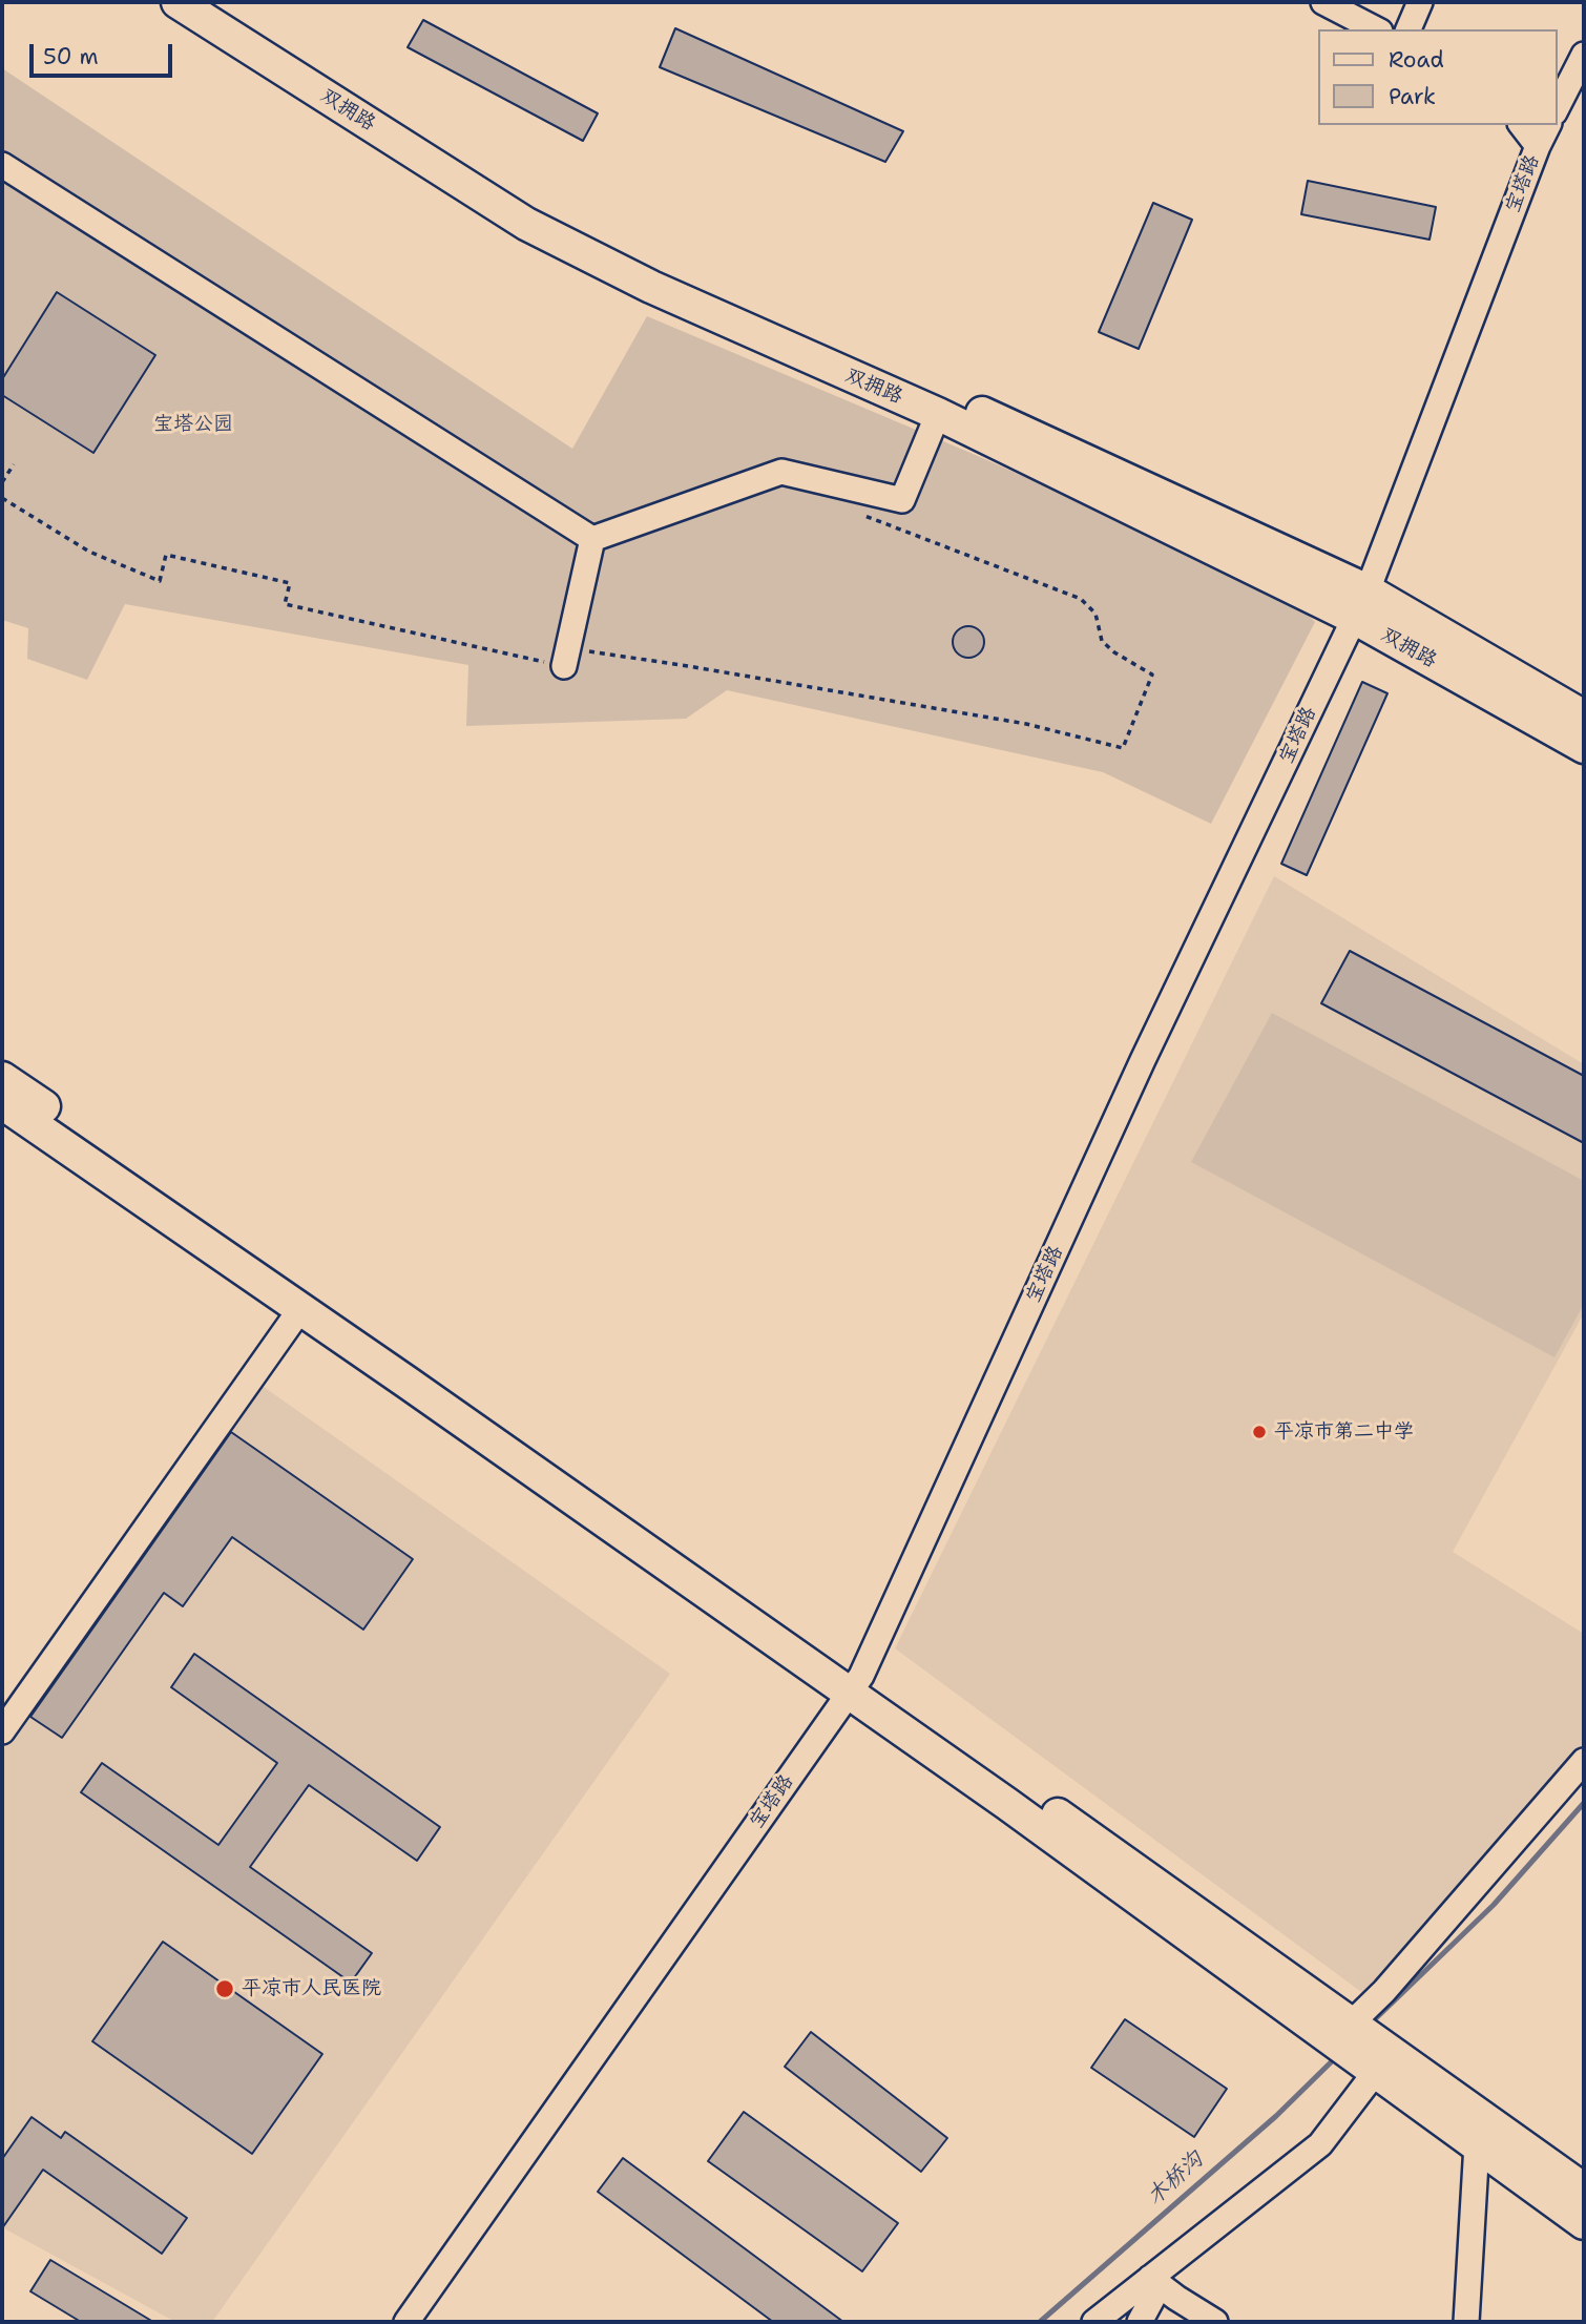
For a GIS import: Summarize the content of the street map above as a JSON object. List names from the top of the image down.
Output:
{
  "streets": {
    "main road": ["双拥路"],
    "street": ["宝塔路"]
  },
  "crossings": [
    ["双拥路", "宝塔路"]
  ],
  "water": ["木桥沟"],
  "parks": ["宝塔公园"],
  "places": ["平凉市第二中学", "平凉市人民医院"],
  "legend": ["Road", "Park"],
  "scale_bar": "50 m"
}
